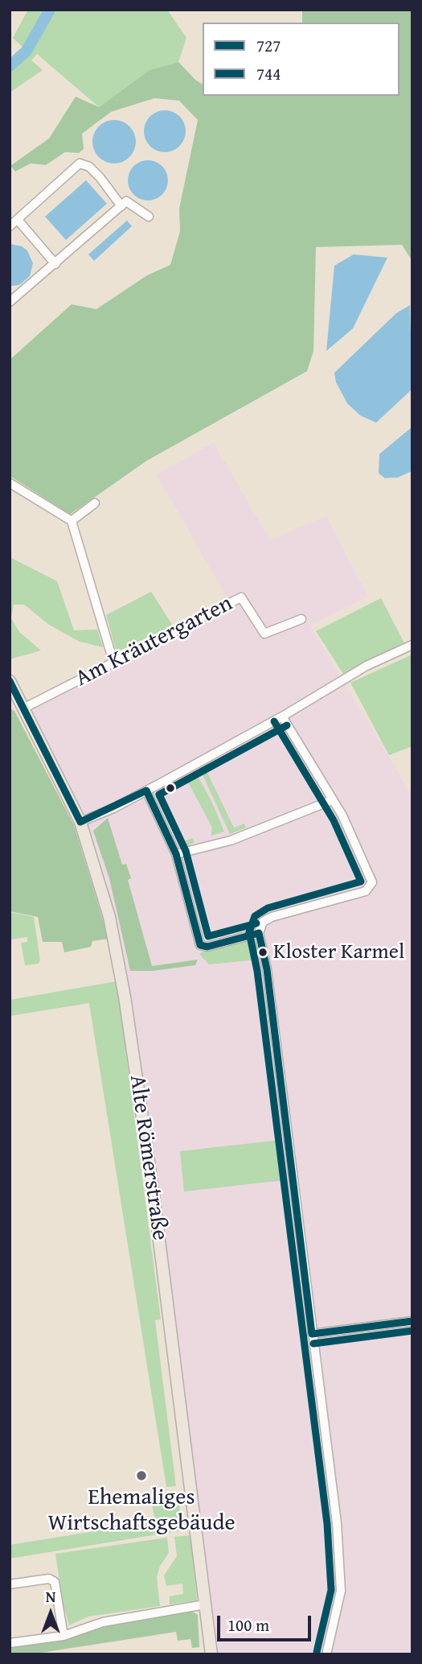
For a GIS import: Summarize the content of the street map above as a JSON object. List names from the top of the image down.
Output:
{
  "streets": {
    "main road": ["Alte Römerstraße"],
    "street": ["Am Kräutergarten"]
  },
  "crossings": [
    ["Am Kräutergarten", "Alte Römerstraße"]
  ],
  "places": ["Kloster Karmel", "Ehemaliges Wirtschaftsgebäude"],
  "lines": ["transit line 727", "transit line 744"],
  "legend": ["727", "744"],
  "scale_bar": "100 m",
  "north": "top"
}
